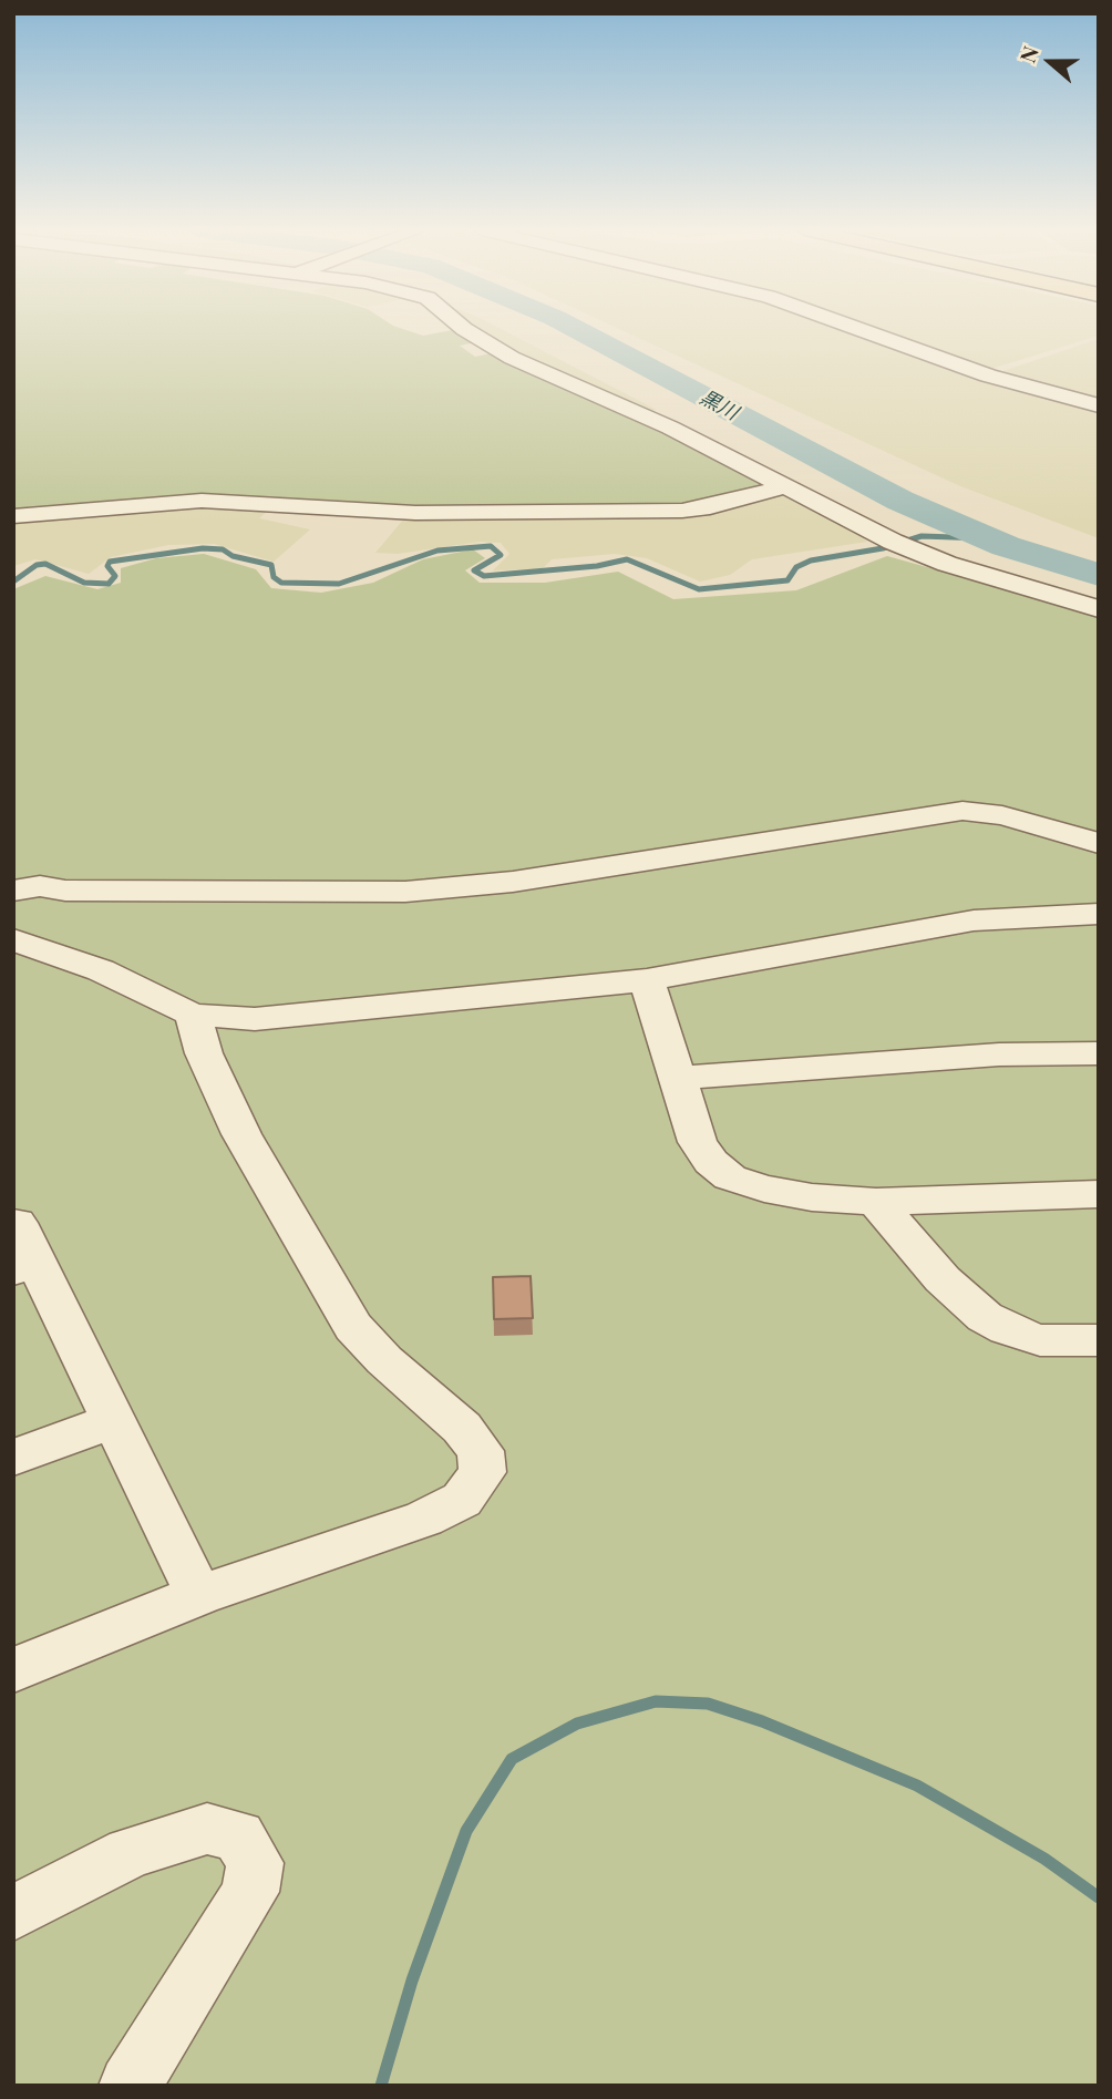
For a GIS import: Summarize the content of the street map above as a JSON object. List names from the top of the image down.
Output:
{
  "water": ["黒川"],
  "north": "left"
}
